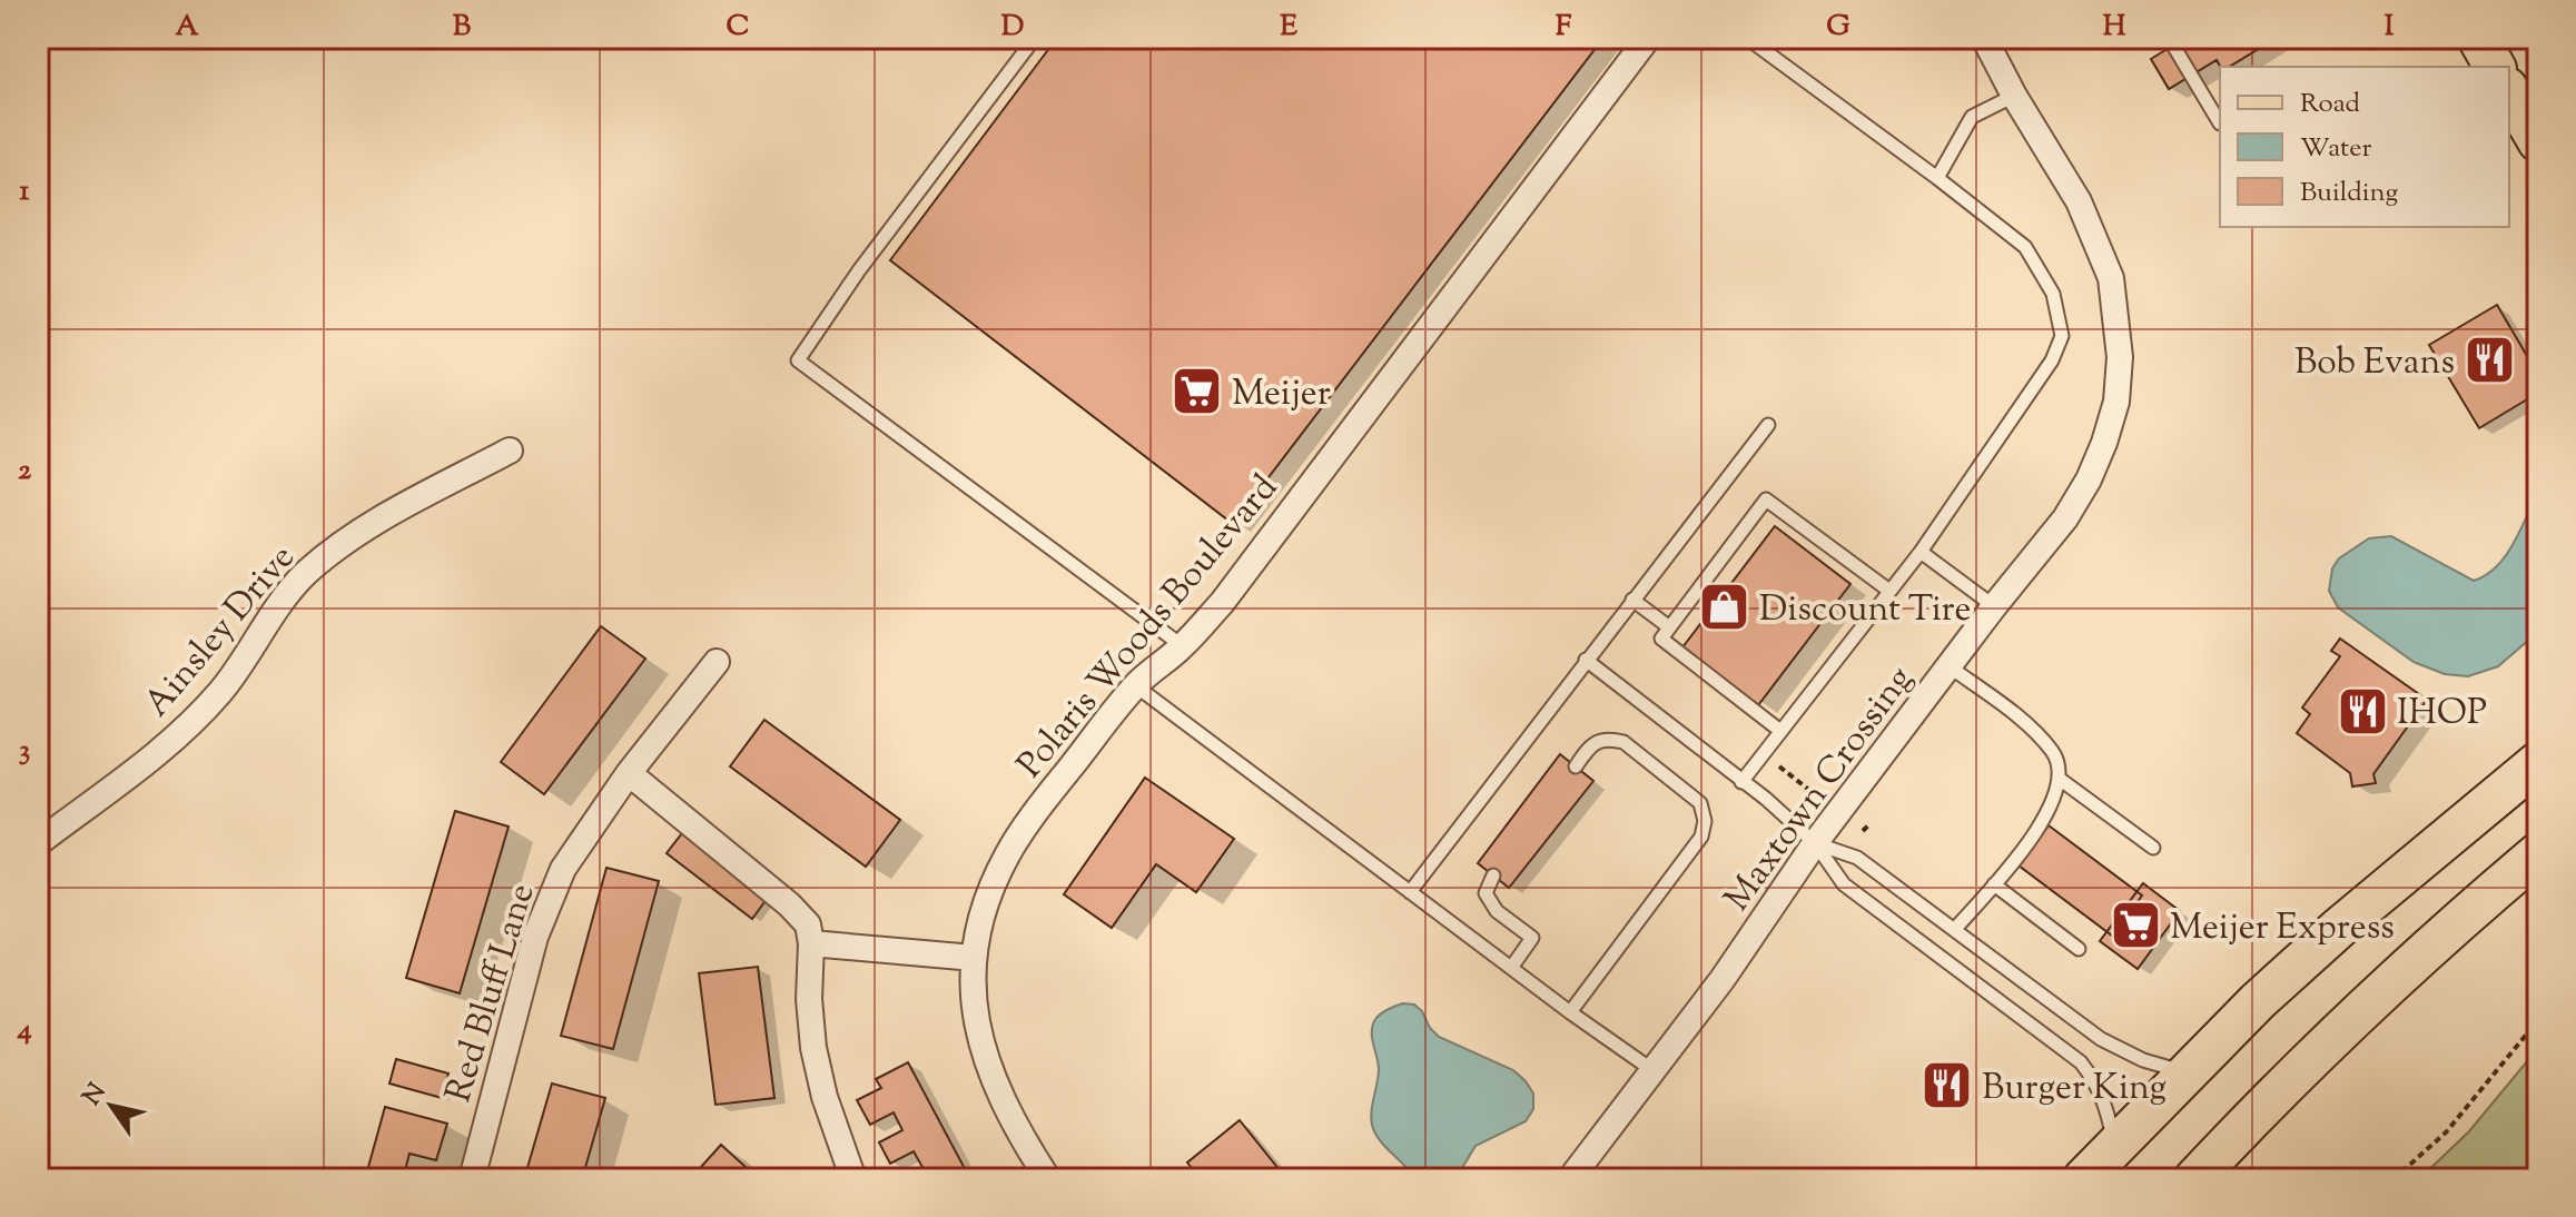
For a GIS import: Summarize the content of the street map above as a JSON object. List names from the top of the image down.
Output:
{
  "streets": {
    "street": [
      "Polaris Woods Boulevard",
      "Ainsley Drive",
      "Maxtown Crossing",
      "Red Bluff Lane"
    ]
  },
  "places": {
    "restaurant": ["Bob Evans", "IHOP", "Burger King"],
    "supermarket": ["Meijer", "Meijer Express"],
    "shop": ["Discount Tire"]
  },
  "legend": ["Road", "Water", "Building"],
  "north": "top left",
  "grid": {
    "columns": [
      "A",
      "B",
      "C",
      "D",
      "E",
      "F",
      "G",
      "H",
      "I"
    ],
    "rows": [
      "1",
      "2",
      "3",
      "4"
    ]
  }
}
